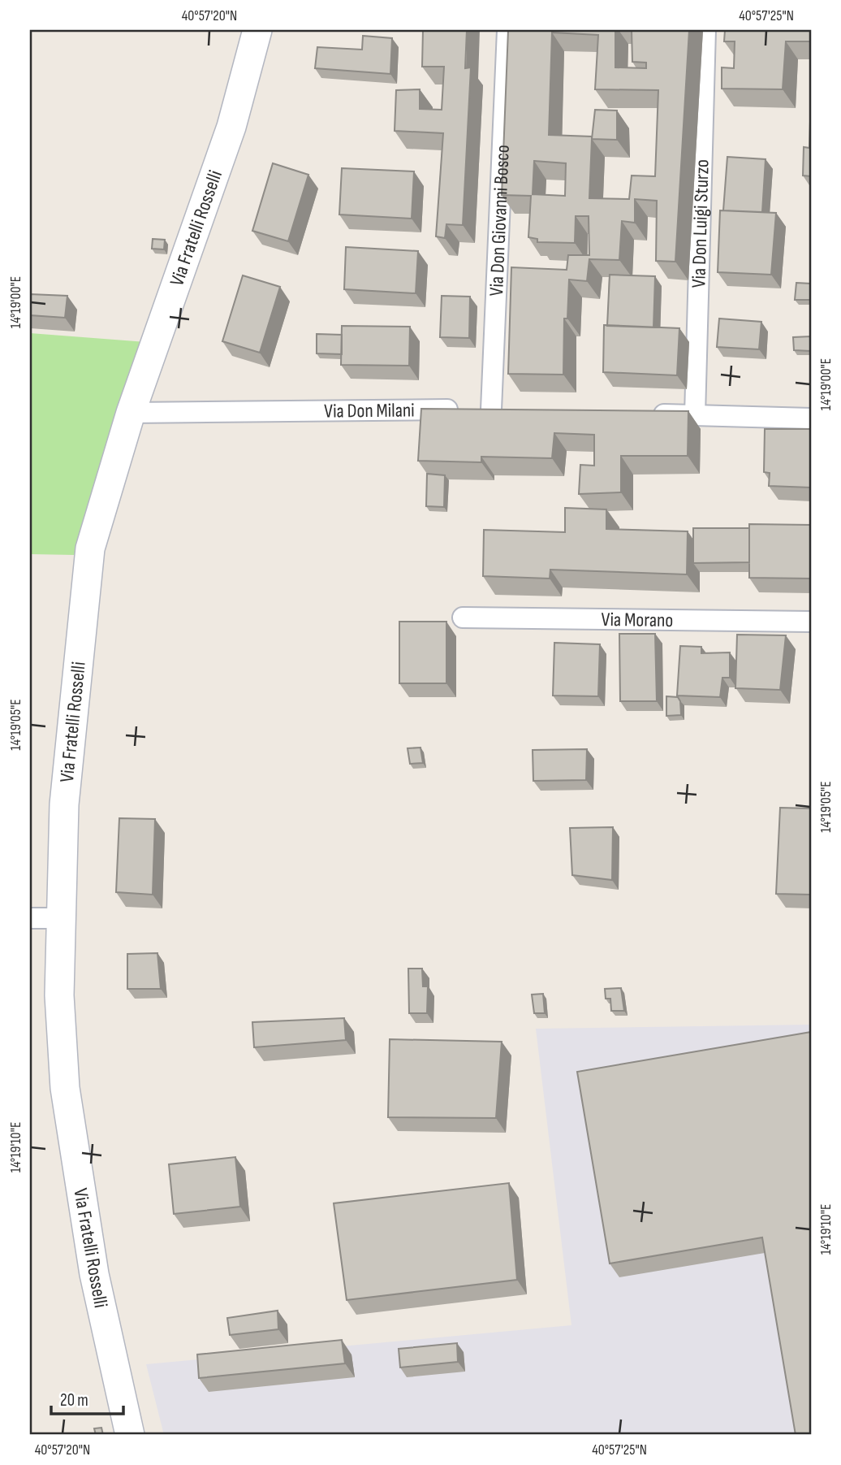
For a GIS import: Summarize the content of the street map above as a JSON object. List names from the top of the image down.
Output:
{
  "streets": {
    "main road": ["Via Fratelli Rosselli"],
    "street": [
      "Via Don Giovanni Bosco",
      "Via Don Luigi Sturzo",
      "Via Don Milani",
      "Via Morano"
    ]
  },
  "crossings": [
    ["Via Don Giovanni Bosco", "Via Don Milani"],
    ["Via Fratelli Rosselli", "Via Don Milani"]
  ],
  "scale_bar": "20 m",
  "coordinates": [
    "40°57'20\"N",
    "40°57'25\"N",
    "14°19'00\"E",
    "14°19'05\"E",
    "14°19'10\"E"
  ]
}
